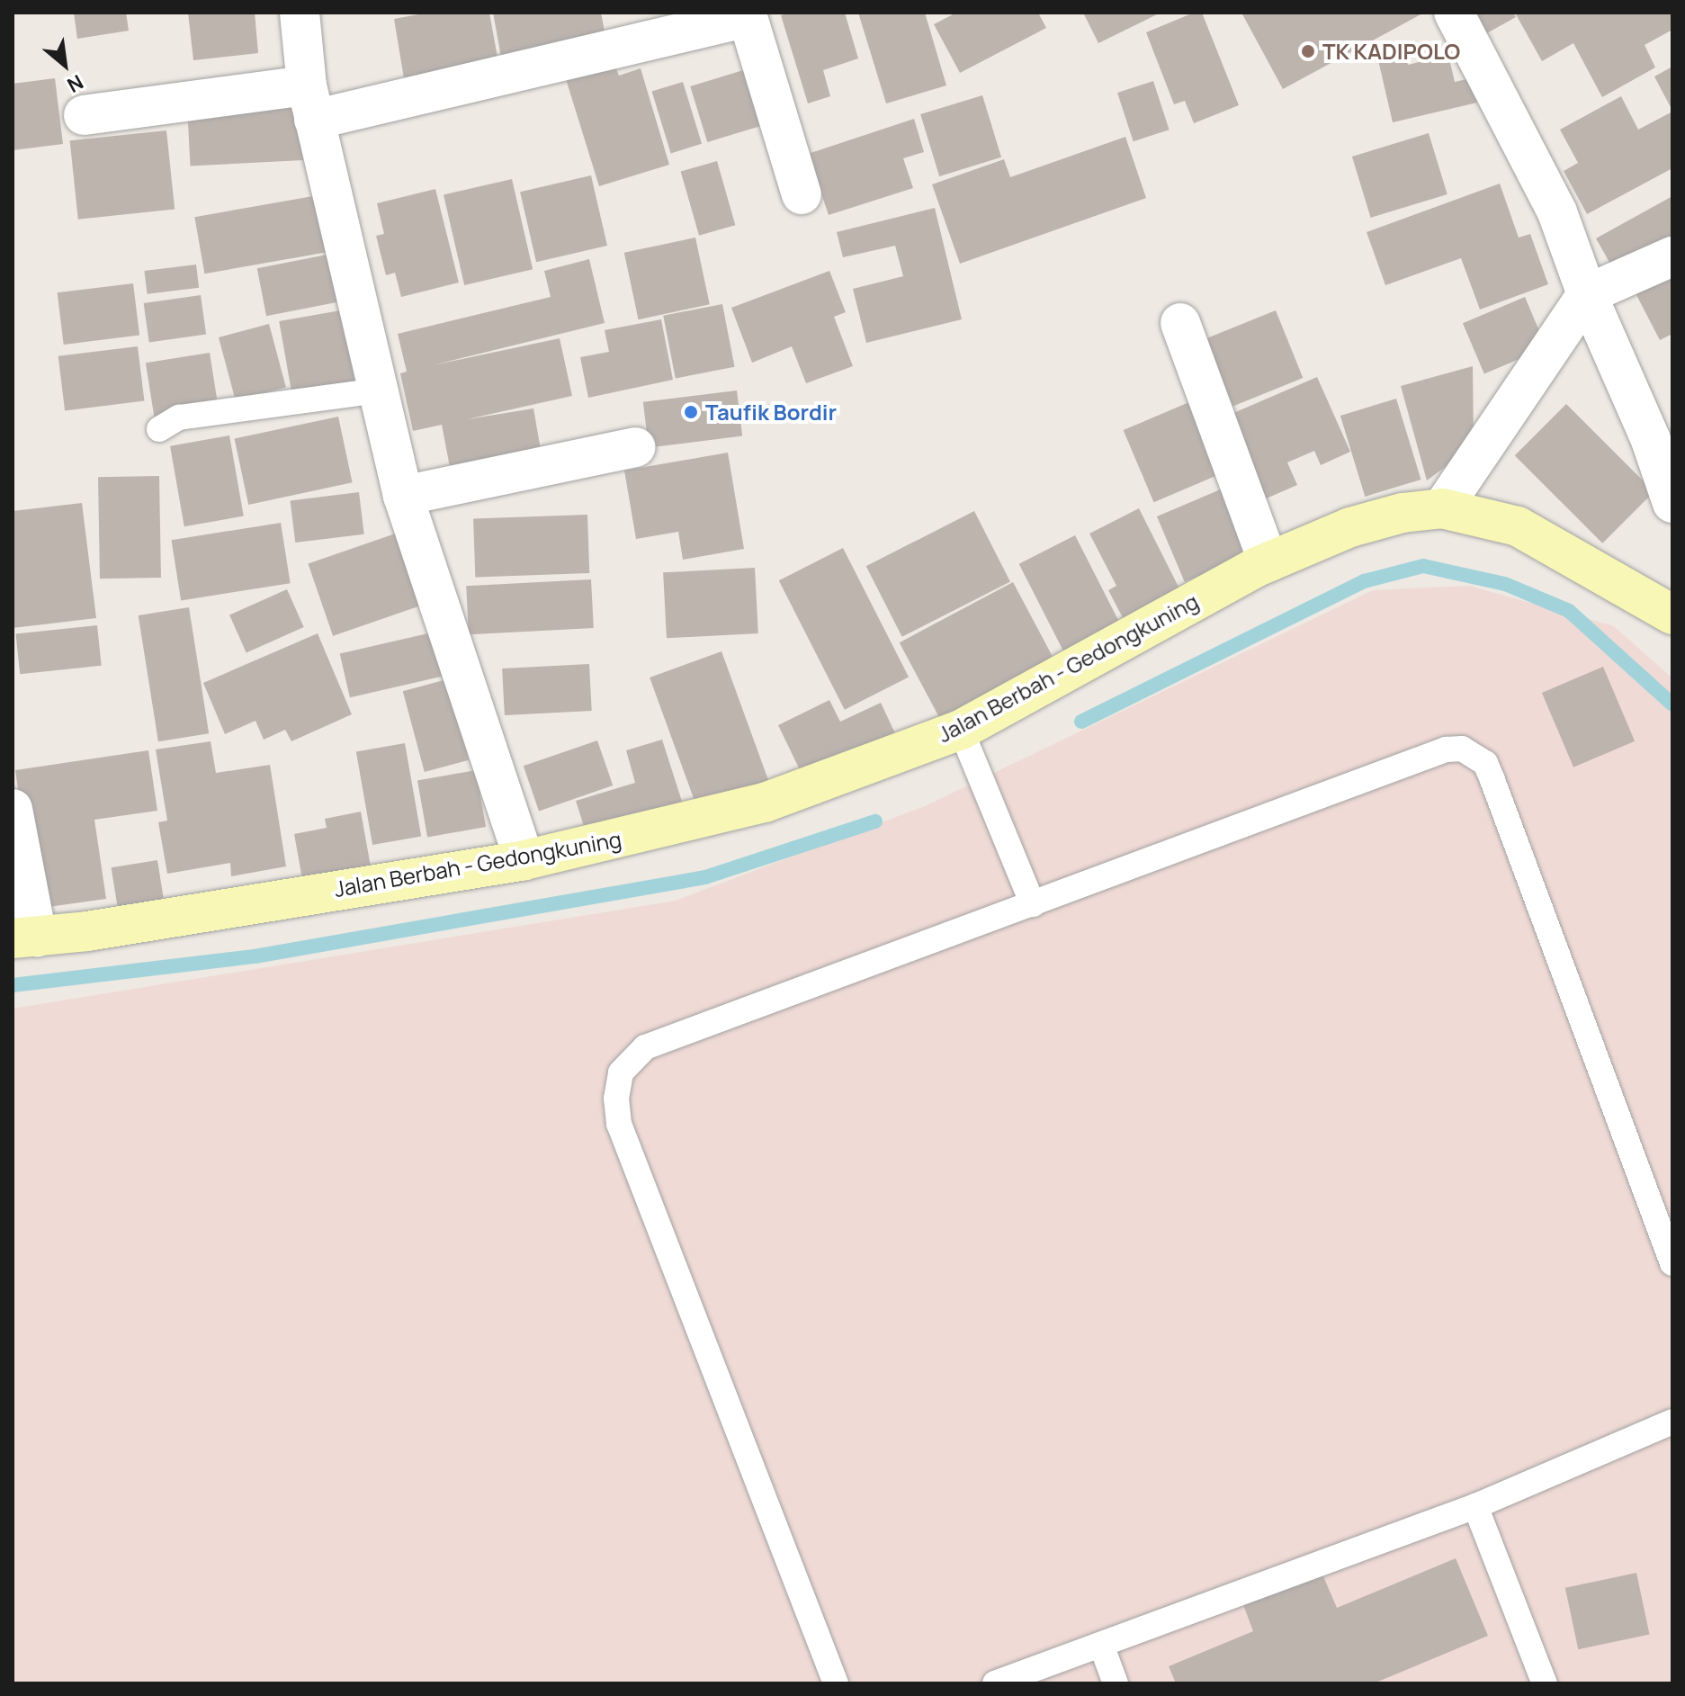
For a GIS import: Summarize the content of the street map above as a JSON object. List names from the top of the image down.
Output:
{
  "streets": {
    "main road": ["Jalan Berbah - Gedongkuning"]
  },
  "places": ["TK KADIPOLO", "Taufik Bordir"],
  "north": "bottom right"
}
